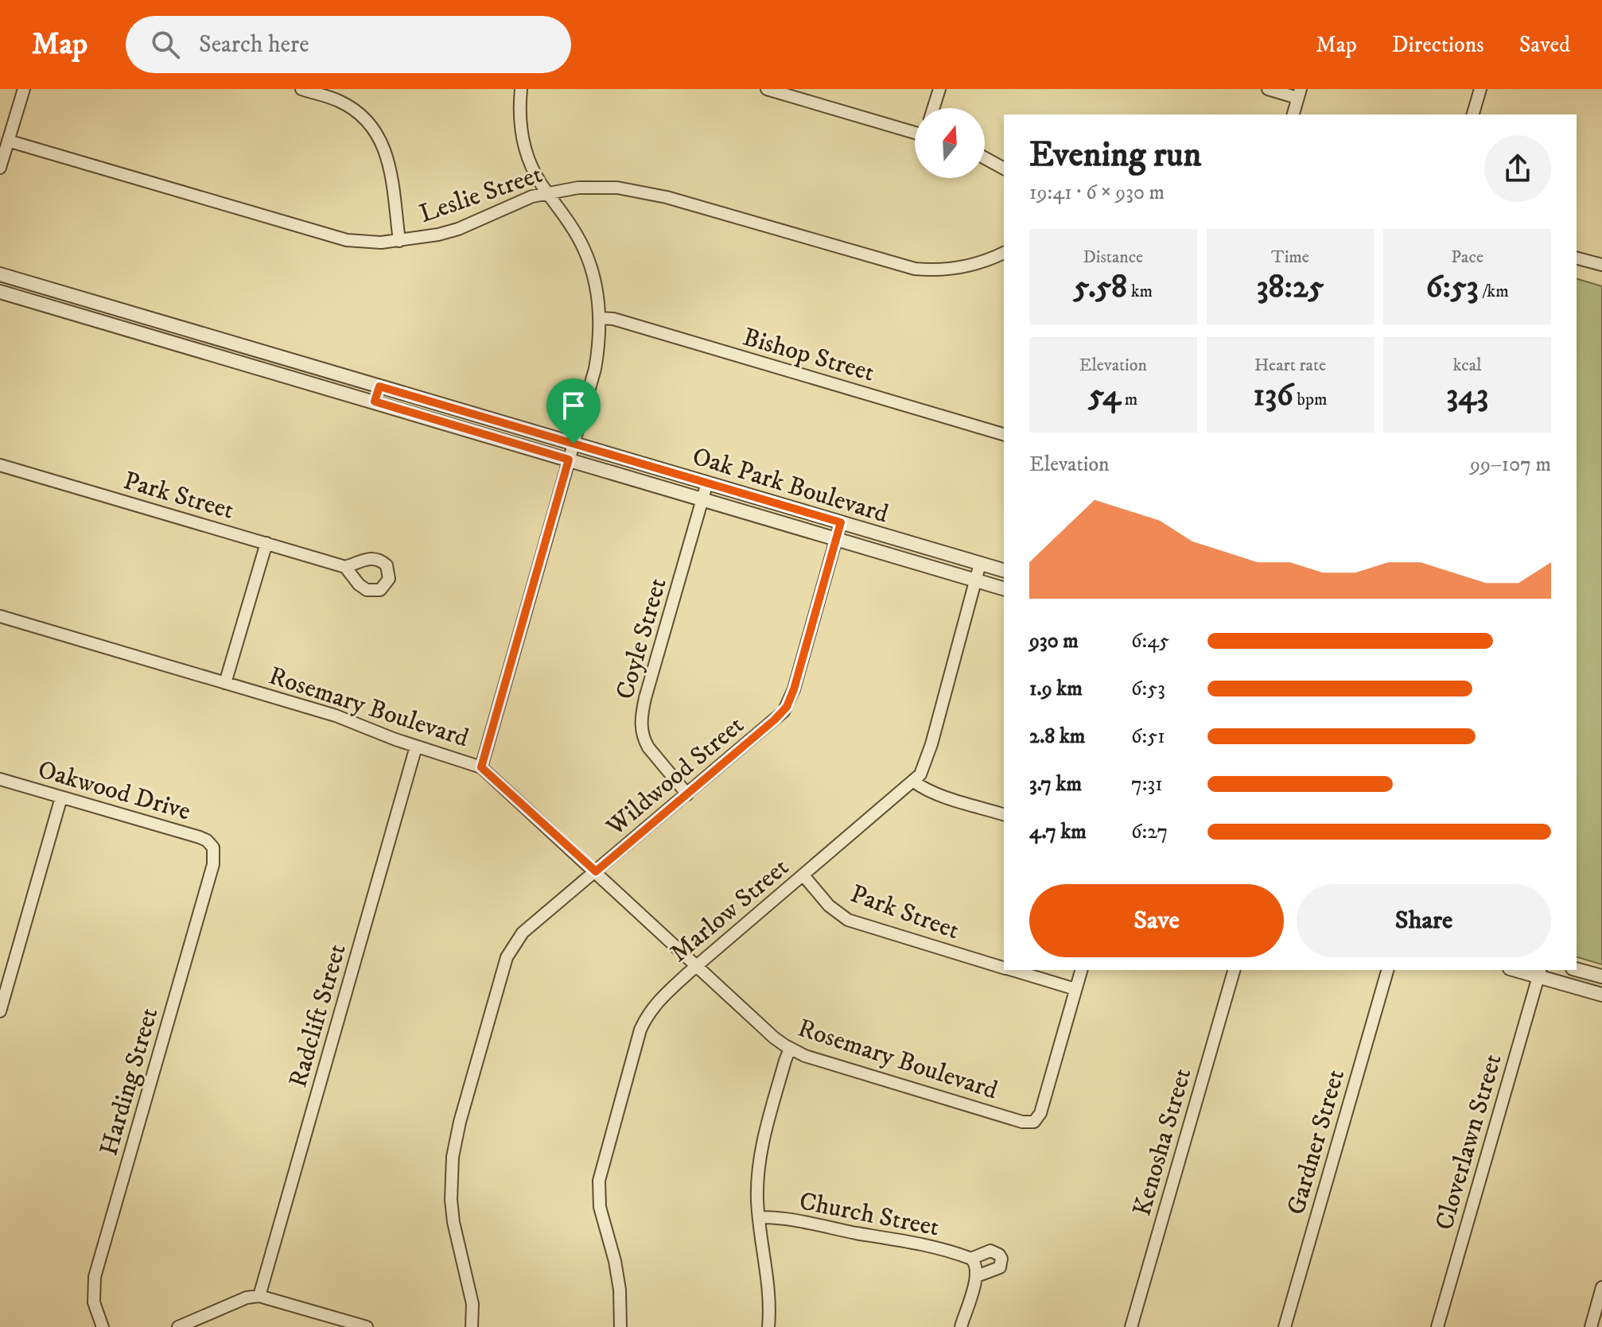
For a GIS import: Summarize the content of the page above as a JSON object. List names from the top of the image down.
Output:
{
  "streets": {
    "street": [
      "Leslie Street",
      "Bishop Street",
      "Oak Park Boulevard",
      "Park Street",
      "Coyle Street",
      "Rosemary Boulevard",
      "Wildwood Street",
      "Oakwood Drive",
      "Marlow Street",
      "Radclift Street",
      "Harding Street",
      "Kenosha Street",
      "Gardner Street",
      "Cloverlawn Street",
      "Church Street"
    ]
  },
  "crossings": [
    ["Oak Park Boulevard", "Coyle Street"],
    ["Oak Park Boulevard", "Wildwood Street"],
    ["Oak Park Boulevard", "Marlow Street"],
    ["Park Street", "Rosemary Boulevard"],
    ["Park Street", "Marlow Street"],
    ["Coyle Street", "Wildwood Street"],
    ["Rosemary Boulevard", "Wildwood Street"],
    ["Rosemary Boulevard", "Marlow Street"],
    ["Rosemary Boulevard", "Radclift Street"],
    ["Oakwood Drive", "Harding Street"]
  ],
  "north": "top",
  "page": {
    "header": "Map",
    "search": "Search here",
    "nav": ["Map", "Directions", "Saved"],
    "heading": ["Evening run", "19:41 · 6 × 930 m"],
    "stats": [
      ["Distance", "5.58 km"],
      ["Time", "38:25"],
      ["Pace", "6:53 /km"],
      ["Elevation", "54 m"],
      ["Heart rate", "136 bpm"],
      ["kcal", "343"]
    ],
    "chart": ["Elevation", "99–107 m"],
    "list": [
      {
        "name": "930 m",
        "note": "6:45"
      },
      {
        "name": "1.9 km",
        "note": "6:53"
      },
      {
        "name": "2.8 km",
        "note": "6:51"
      },
      {
        "name": "3.7 km",
        "note": "7:31"
      },
      {
        "name": "4.7 km",
        "note": "6:27"
      }
    ],
    "buttons": ["Save", "Share"]
  }
}
